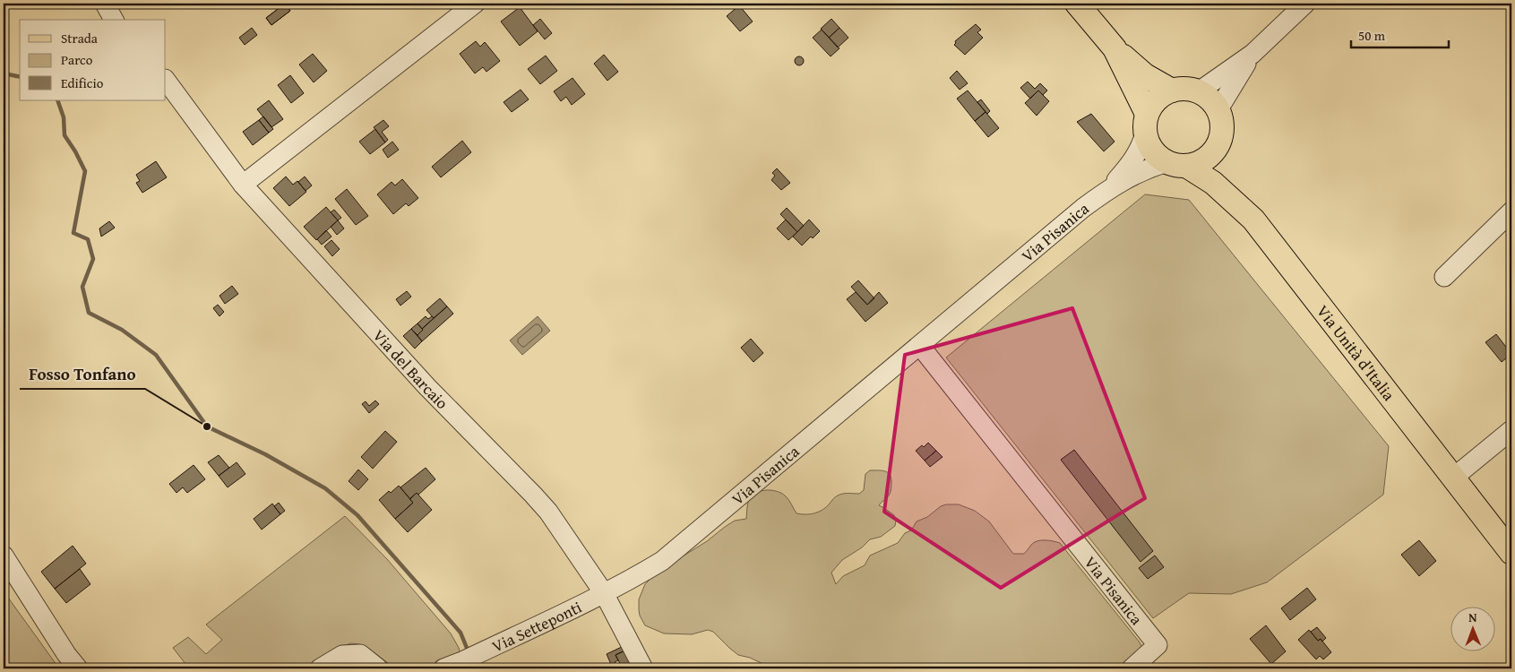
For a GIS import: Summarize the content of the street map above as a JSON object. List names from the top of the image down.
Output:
{
  "streets": {
    "main road": ["Via Unità d'Italia"],
    "street": ["Via Pisanica", "Via del Barcaio", "Via Setteponti"]
  },
  "crossings": [
    ["Via Pisanica", "Via Unità d'Italia"],
    ["Via Pisanica", "Via del Barcaio"],
    ["Via Pisanica", "Via Setteponti"],
    ["Via del Barcaio", "Via Setteponti"]
  ],
  "places": ["Fosso Tonfano"],
  "legend": ["Strada", "Parco", "Edificio"],
  "scale_bar": "50 m",
  "north": "top"
}
